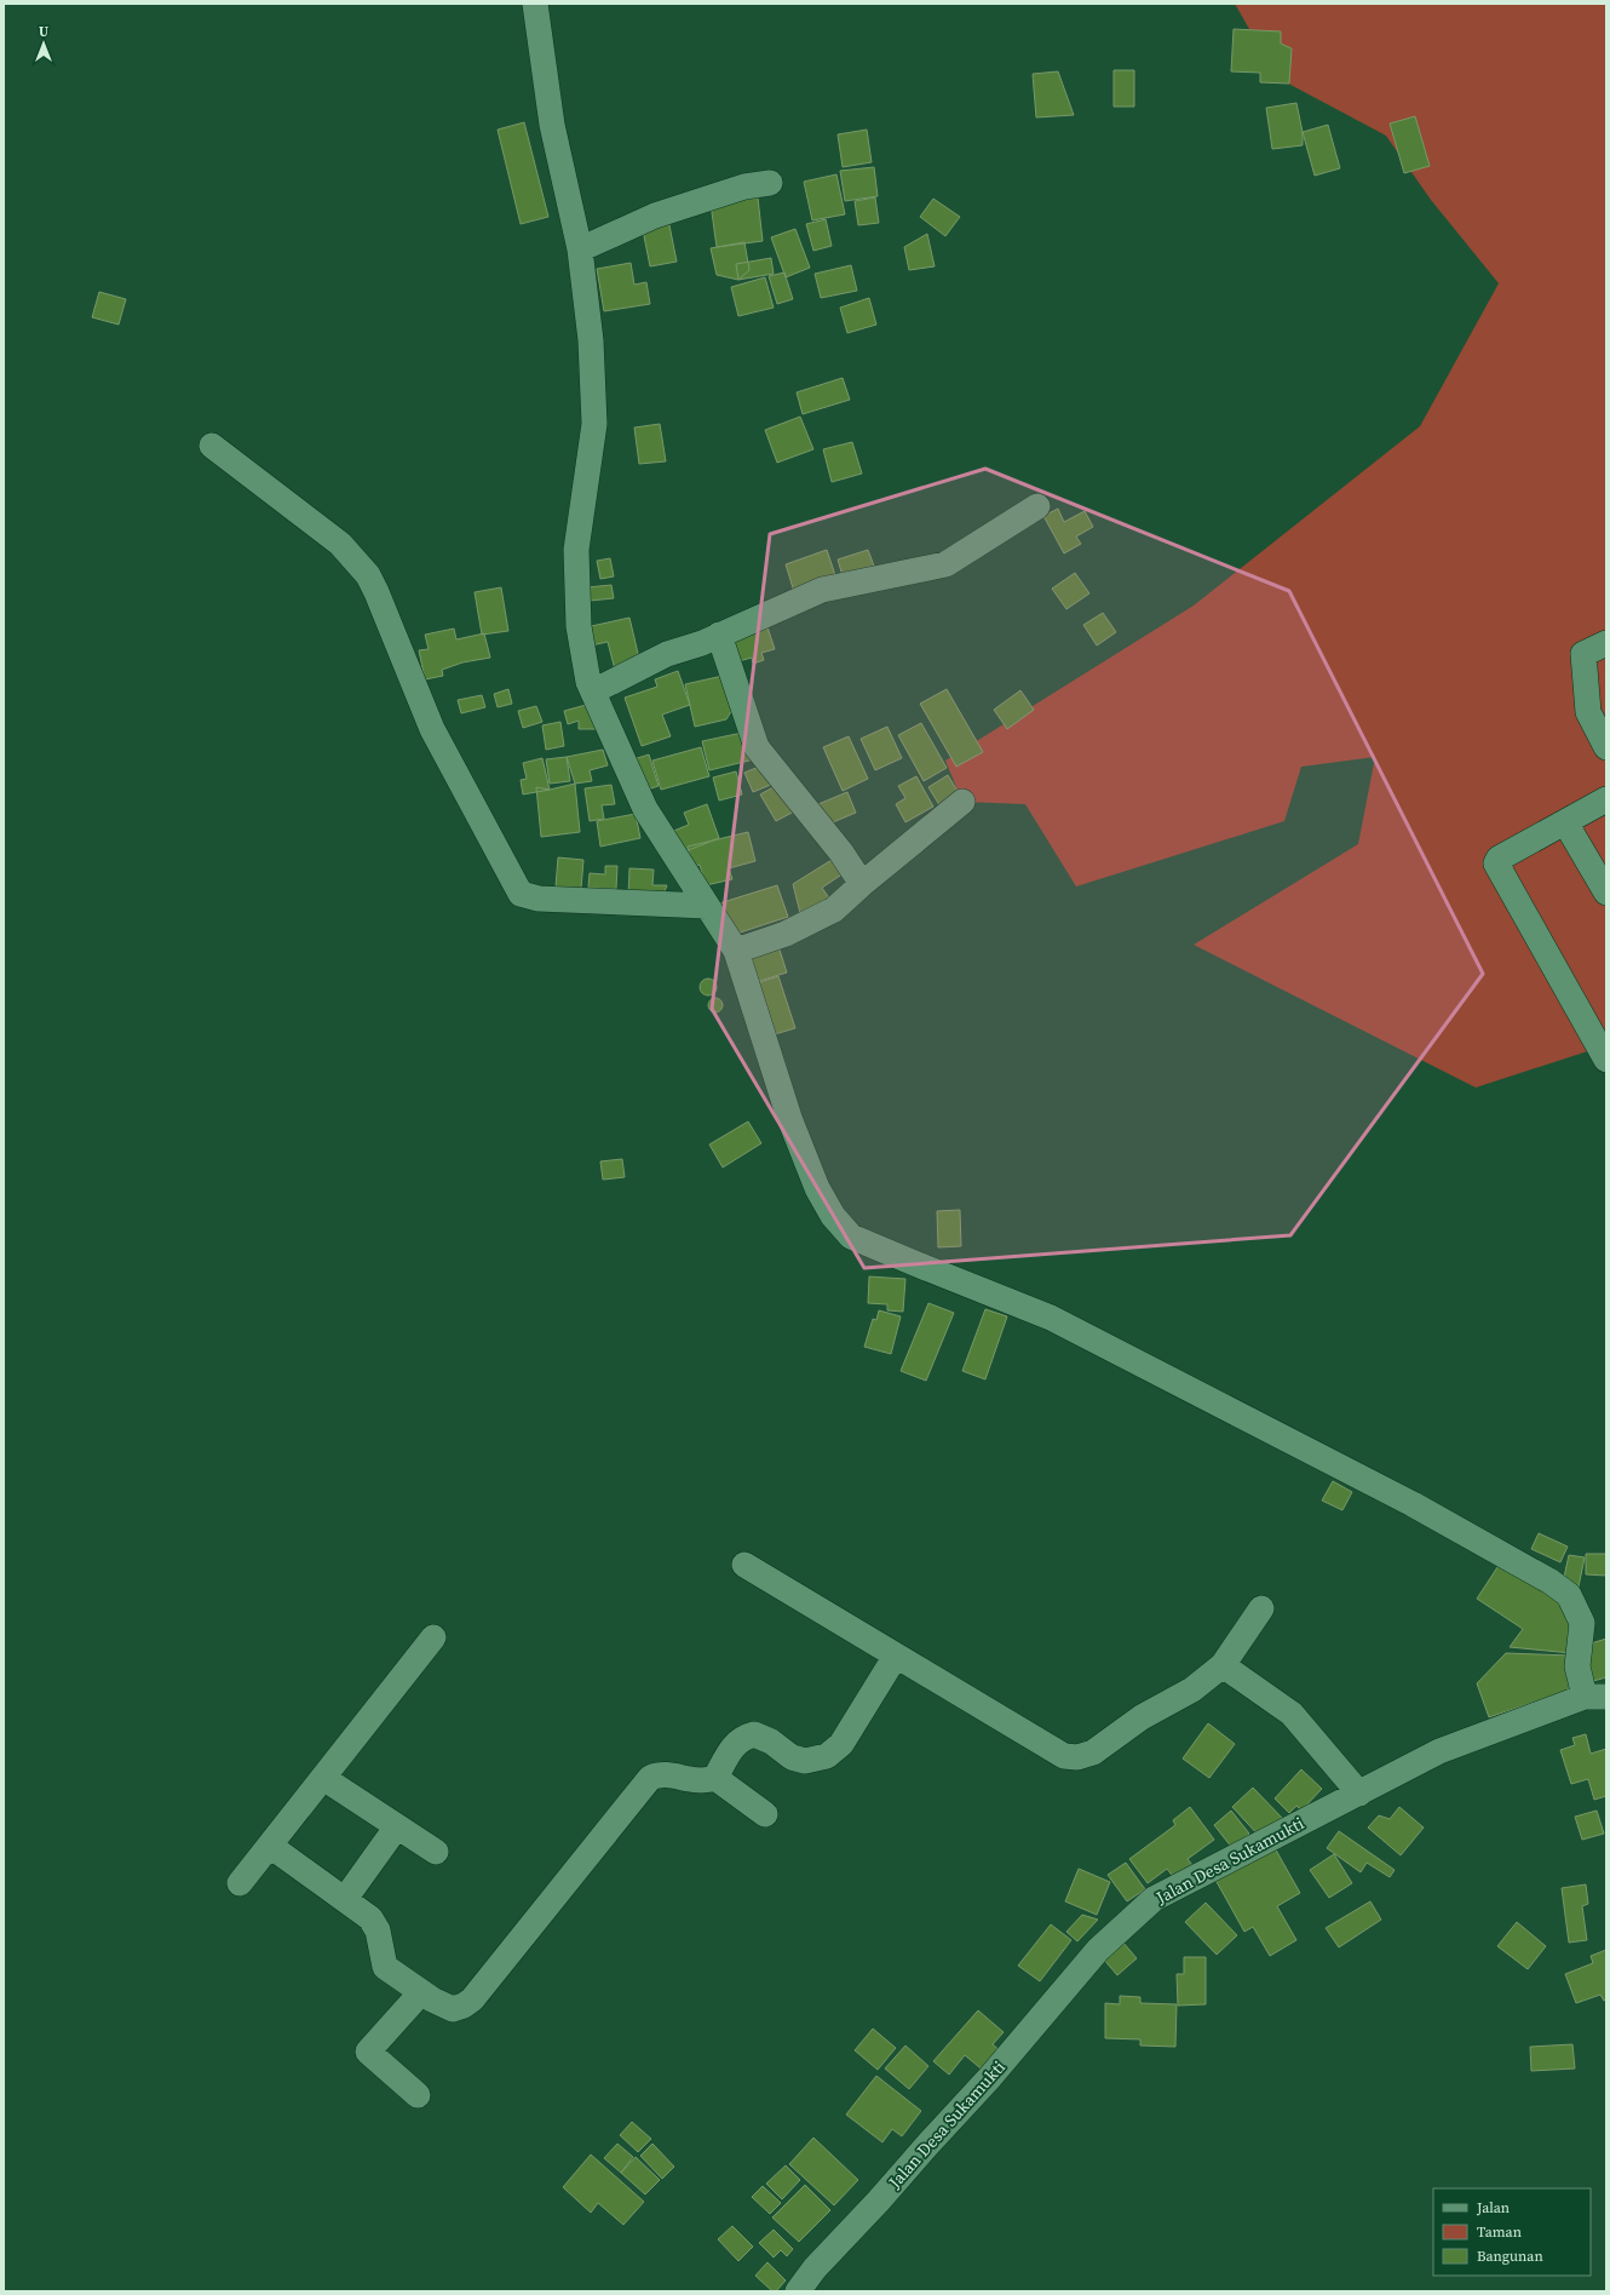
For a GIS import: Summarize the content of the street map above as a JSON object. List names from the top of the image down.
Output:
{
  "streets": {
    "street": ["Jalan Desa Sukamukti"]
  },
  "legend": ["Jalan", "Taman", "Bangunan"],
  "north": "top"
}
